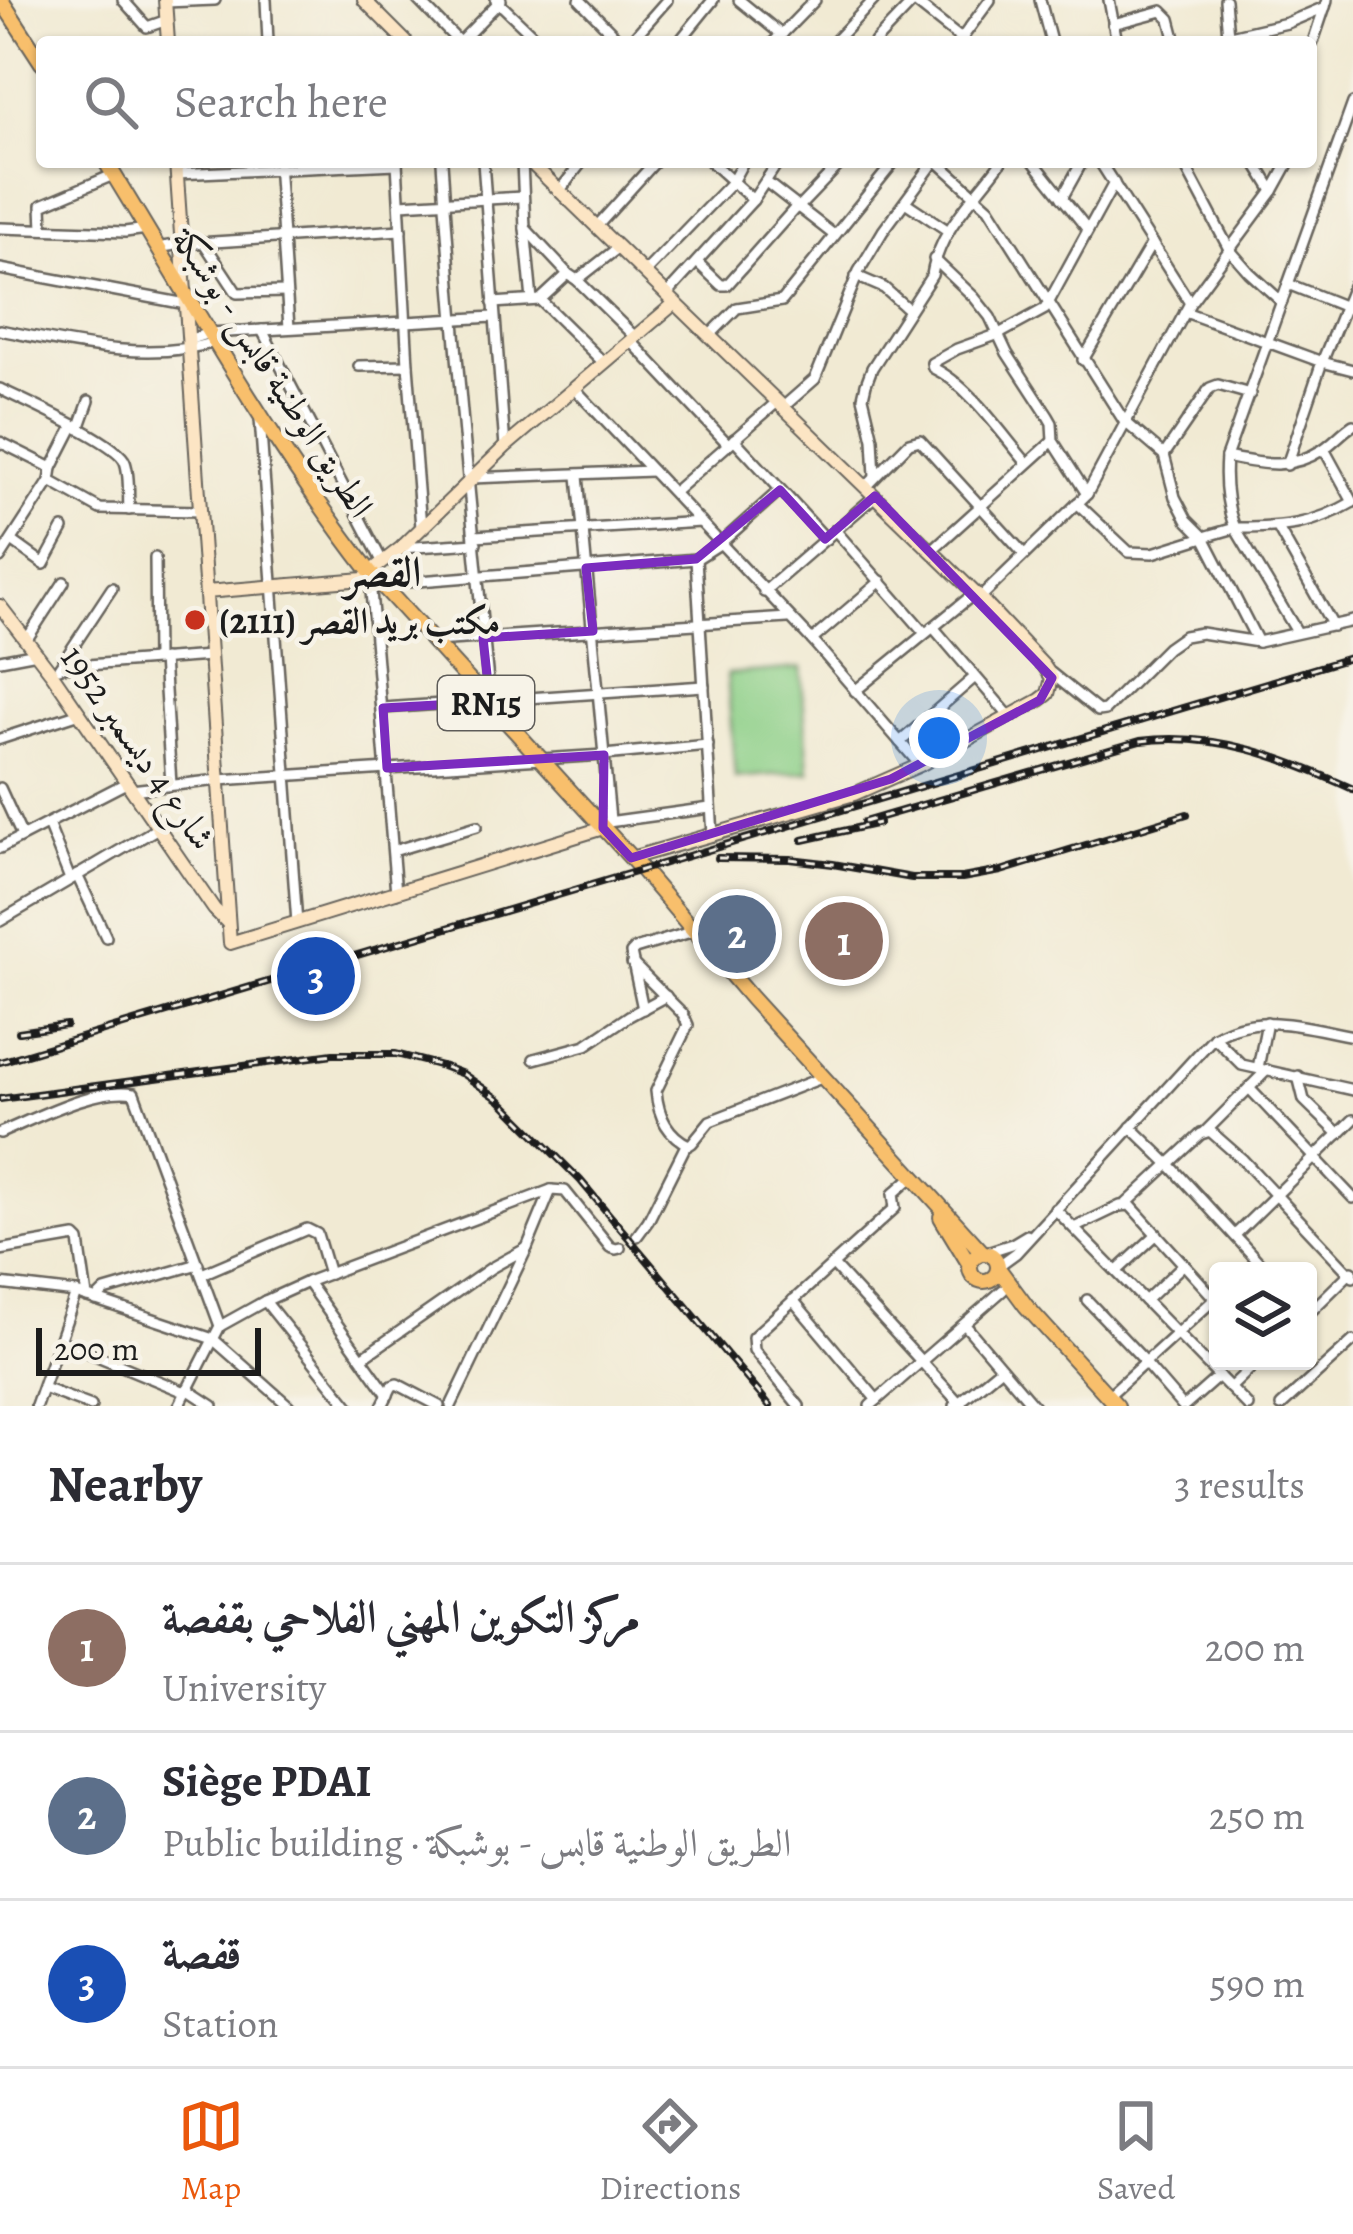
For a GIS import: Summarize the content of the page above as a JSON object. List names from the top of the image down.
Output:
{
  "streets": {
    "main road": ["الطريق الوطنية قابس - بوشبكة", "RN15"],
    "street": ["شارع 4 ديسمبر 1952"]
  },
  "crossings": [
    ["الطريق الوطنية قابس - بوشبكة", "RN15"]
  ],
  "districts": ["القصر"],
  "places": ["مكتب بريد القصر (2111)"],
  "scale_bar": "200 m",
  "page": {
    "search": "Search here",
    "pins": ["2", "1", "3"],
    "scale": "200 m",
    "heading": ["Nearby", "3 results"],
    "list": [
      {
        "mark": "1",
        "name": "مركز التكوين المهني الفلاحي بقفصة",
        "note": "University",
        "value": "200 m"
      },
      {
        "mark": "2",
        "name": "Siège PDAI",
        "note": "Public building · الطريق الوطنية قابس - بوشبكة",
        "value": "250 m"
      },
      {
        "mark": "3",
        "name": "قفصة",
        "note": "Station",
        "value": "590 m"
      }
    ],
    "nav": ["Map", "Directions", "Saved"]
  }
}
